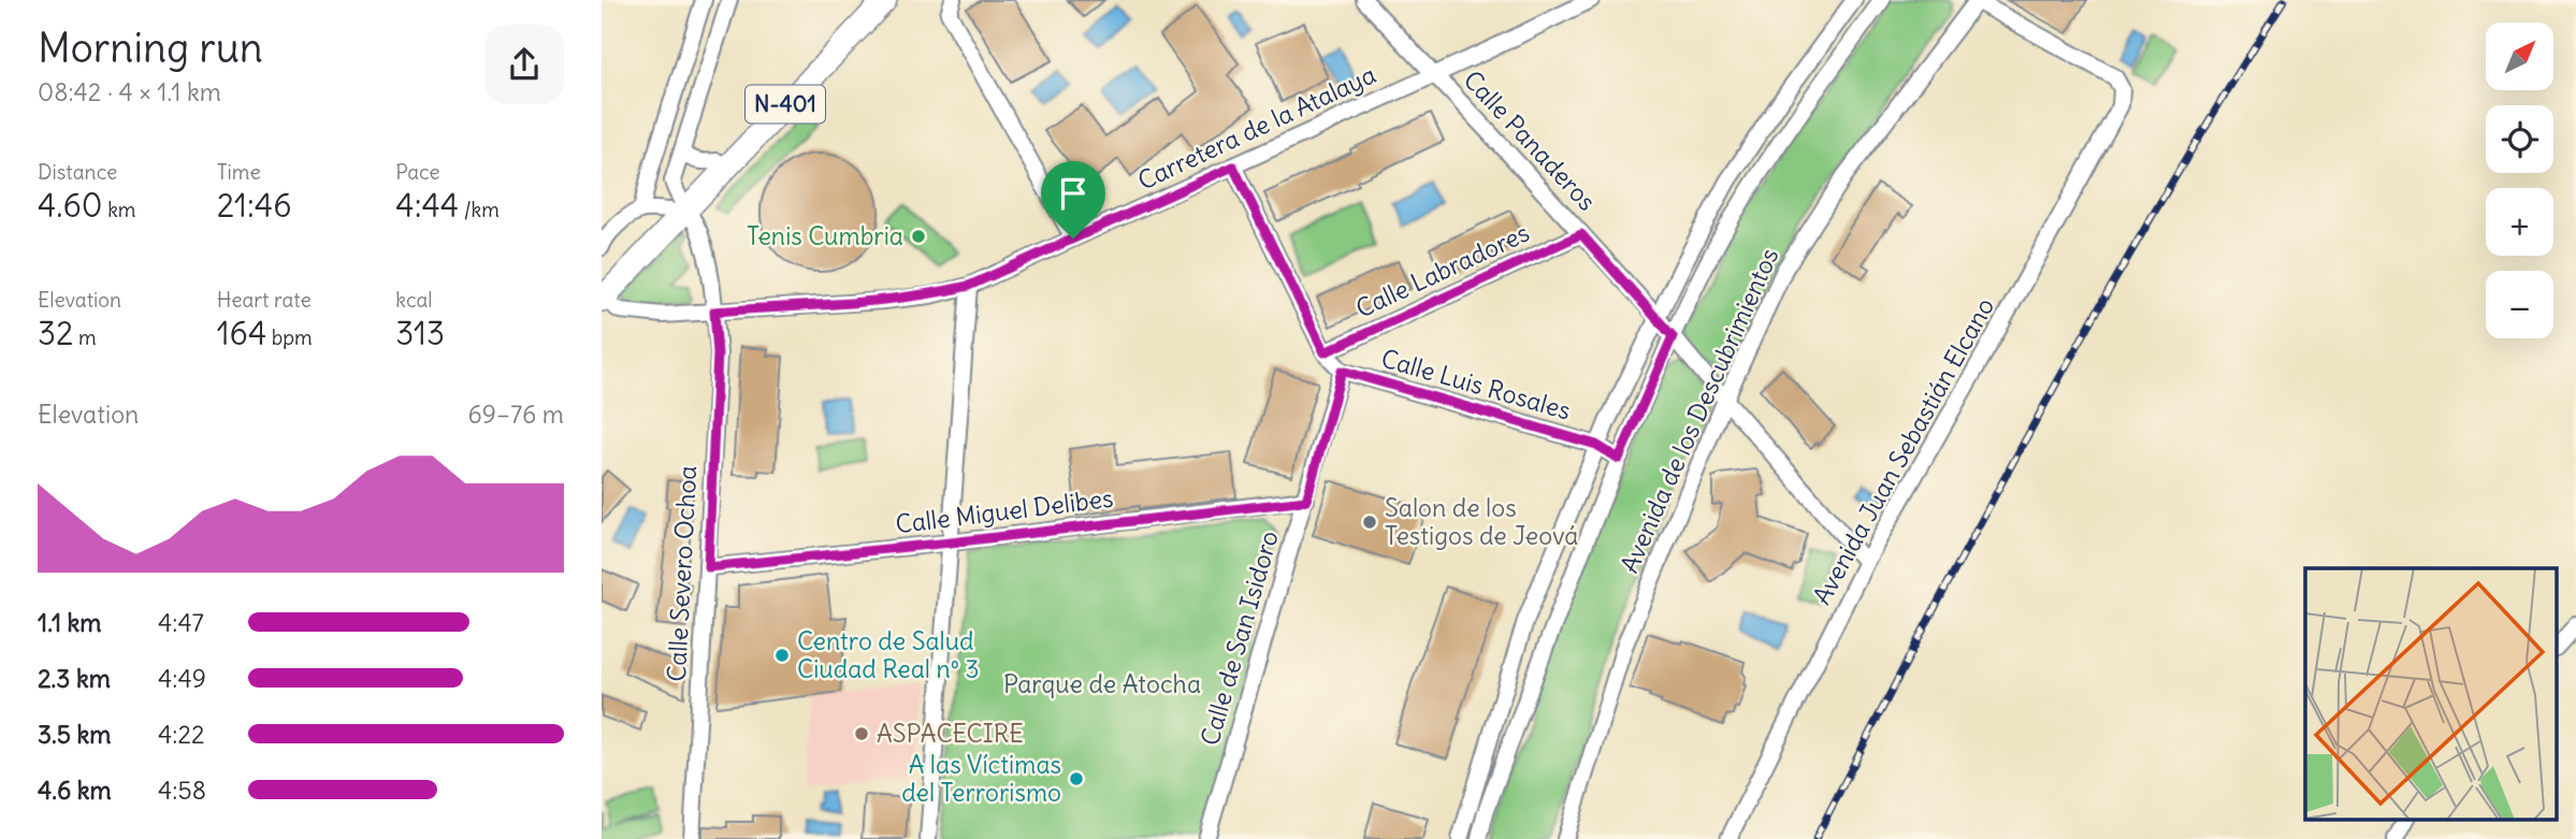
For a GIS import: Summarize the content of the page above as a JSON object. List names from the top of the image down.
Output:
{
  "streets": {
    "highway": ["N-401"],
    "street": [
      "Carretera de la Atalaya",
      "Calle Panaderos",
      "Calle Labradores",
      "Calle Luis Rosales",
      "Avenida de los Descubrimientos",
      "Avenida Juan Sebastián Elcano",
      "Calle Miguel Delibes",
      "Calle Severo Ochoa",
      "Calle de San Isidoro"
    ]
  },
  "crossings": [
    ["N-401", "Carretera de la Atalaya"],
    ["N-401", "Calle Severo Ochoa"],
    ["Carretera de la Atalaya", "Calle Panaderos"],
    ["Carretera de la Atalaya", "Calle Severo Ochoa"],
    ["Calle Panaderos", "Calle Labradores"],
    ["Calle Panaderos", "Avenida de los Descubrimientos"],
    ["Calle Panaderos", "Avenida Juan Sebastián Elcano"],
    ["Calle Luis Rosales", "Avenida de los Descubrimientos"],
    ["Calle Luis Rosales", "Calle de San Isidoro"],
    ["Avenida de los Descubrimientos", "Avenida Juan Sebastián Elcano"],
    ["Calle Miguel Delibes", "Calle Severo Ochoa"],
    ["Calle Miguel Delibes", "Calle de San Isidoro"]
  ],
  "parks": ["Parque de Atocha"],
  "places": [
    "Tenis Cumbria",
    "Salon de los Testigos de Jeová",
    "Centro de Salud Ciudad Real nº 3",
    "ASPACECIRE",
    "A las Víctimas del Terrorismo"
  ],
  "north": "top right",
  "page": {
    "heading": ["Morning run", "08:42 · 4 × 1.1 km"],
    "map_buttons": ["+", "−"],
    "stats": [
      ["Distance", "4.60 km"],
      ["Time", "21:46"],
      ["Pace", "4:44 /km"],
      ["Elevation", "32 m"],
      ["Heart rate", "164 bpm"],
      ["kcal", "313"]
    ],
    "chart": ["Elevation", "69–76 m"],
    "list": [
      {
        "name": "1.1 km",
        "note": "4:47"
      },
      {
        "name": "2.3 km",
        "note": "4:49"
      },
      {
        "name": "3.5 km",
        "note": "4:22"
      },
      {
        "name": "4.6 km",
        "note": "4:58"
      }
    ]
  }
}
